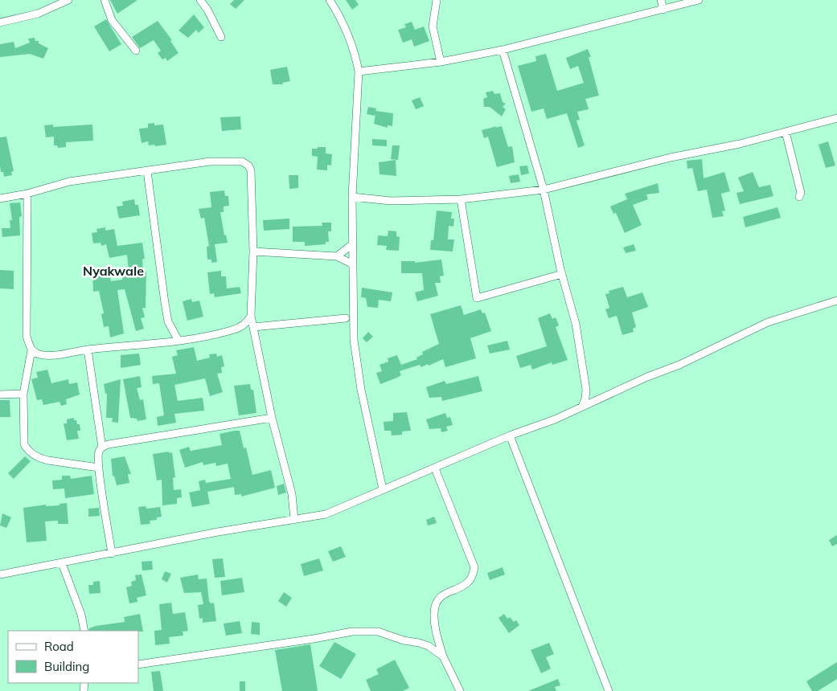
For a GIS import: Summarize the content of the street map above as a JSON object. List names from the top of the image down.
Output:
{
  "districts": ["Nyakwale"],
  "legend": ["Road", "Building"]
}
